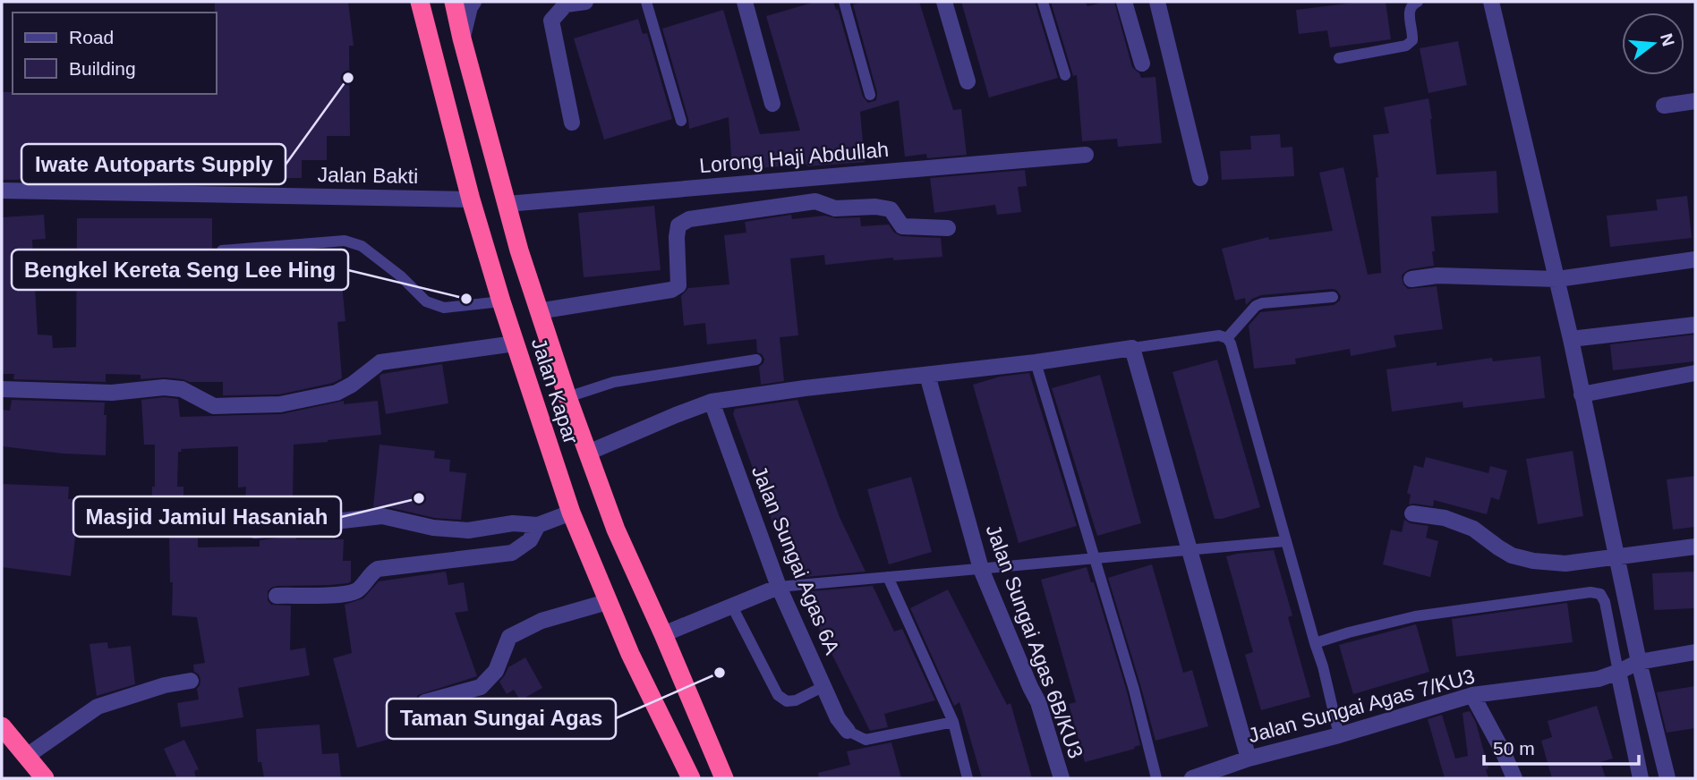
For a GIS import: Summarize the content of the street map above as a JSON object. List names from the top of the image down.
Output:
{
  "streets": {
    "highway": ["Jalan Kapar"],
    "street": [
      "Lorong Haji Abdullah",
      "Jalan Bakti",
      "Jalan Sungai Agas 6A",
      "Jalan Sungai Agas 6B/KU3",
      "Jalan Sungai Agas 7/KU3"
    ]
  },
  "crossings": [
    ["Lorong Haji Abdullah", "Jalan Kapar"],
    ["Jalan Bakti", "Jalan Kapar"]
  ],
  "places": [
    "Iwate Autoparts Supply",
    "Bengkel Kereta Seng Lee Hing",
    "Masjid Jamiul Hasaniah",
    "Taman Sungai Agas"
  ],
  "legend": ["Road", "Building"],
  "scale_bar": "50 m",
  "north": "right"
}
